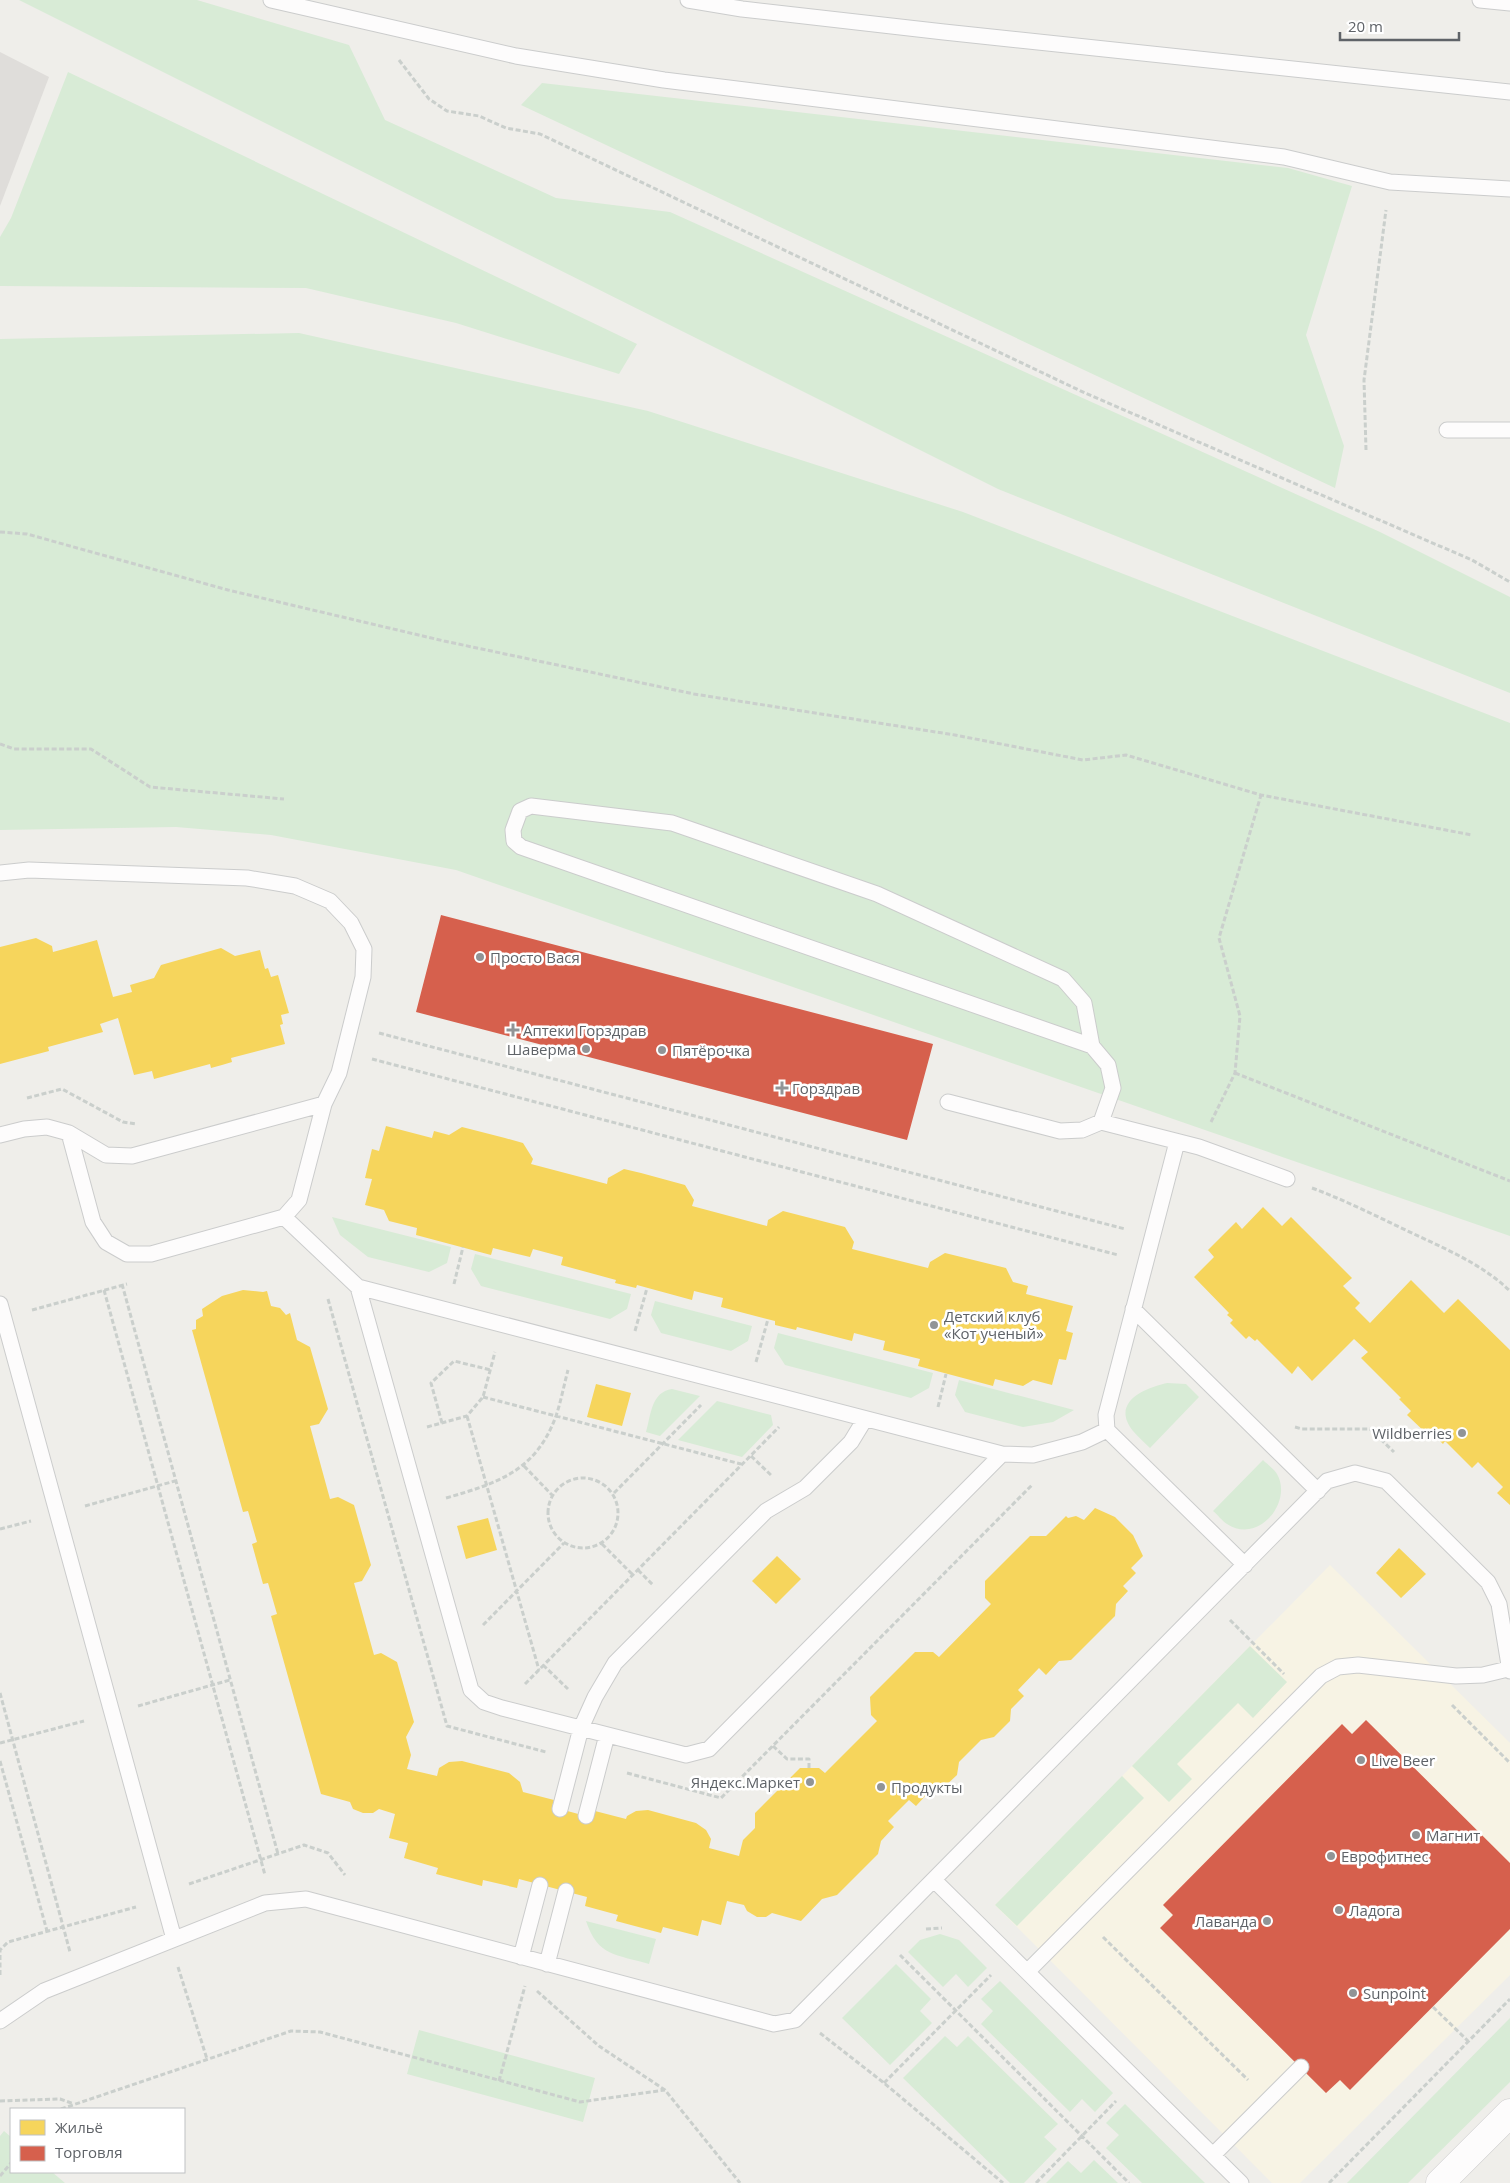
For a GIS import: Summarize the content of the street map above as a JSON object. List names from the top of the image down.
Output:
{
  "places": {
    "other": [
      "Просто Вася",
      "Шаверма",
      "Пятёрочка",
      "Детский клуб «Кот ученый»",
      "Wildberries",
      "Live Beer",
      "Яндекс.Маркет",
      "Продукты",
      "Магнит",
      "Еврофитнес",
      "Ладога",
      "Лаванда",
      "Sunpoint"
    ],
    "health": ["Аптеки Горздрав", "Горздрав"]
  },
  "legend": ["Жильё", "Торговля"],
  "scale_bar": "20 m"
}
